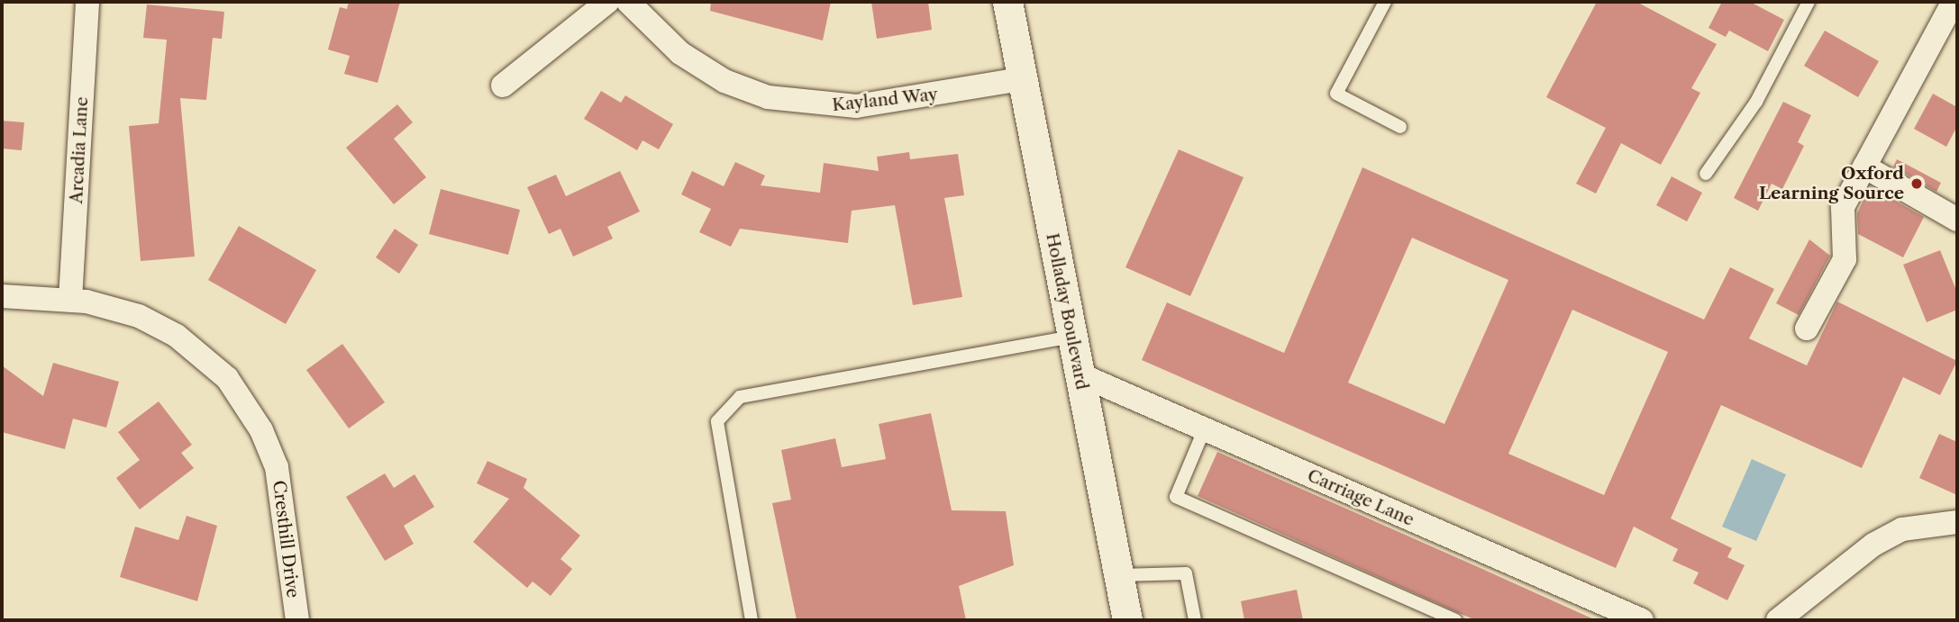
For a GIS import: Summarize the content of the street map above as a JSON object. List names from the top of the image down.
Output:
{
  "streets": {
    "street": [
      "Kayland Way",
      "Arcadia Lane",
      "Holladay Boulevard",
      "Carriage Lane",
      "Cresthill Drive"
    ]
  },
  "crossings": [
    ["Kayland Way", "Holladay Boulevard"],
    ["Arcadia Lane", "Cresthill Drive"],
    ["Holladay Boulevard", "Carriage Lane"]
  ],
  "places": ["Oxford Learning Source"]
}
